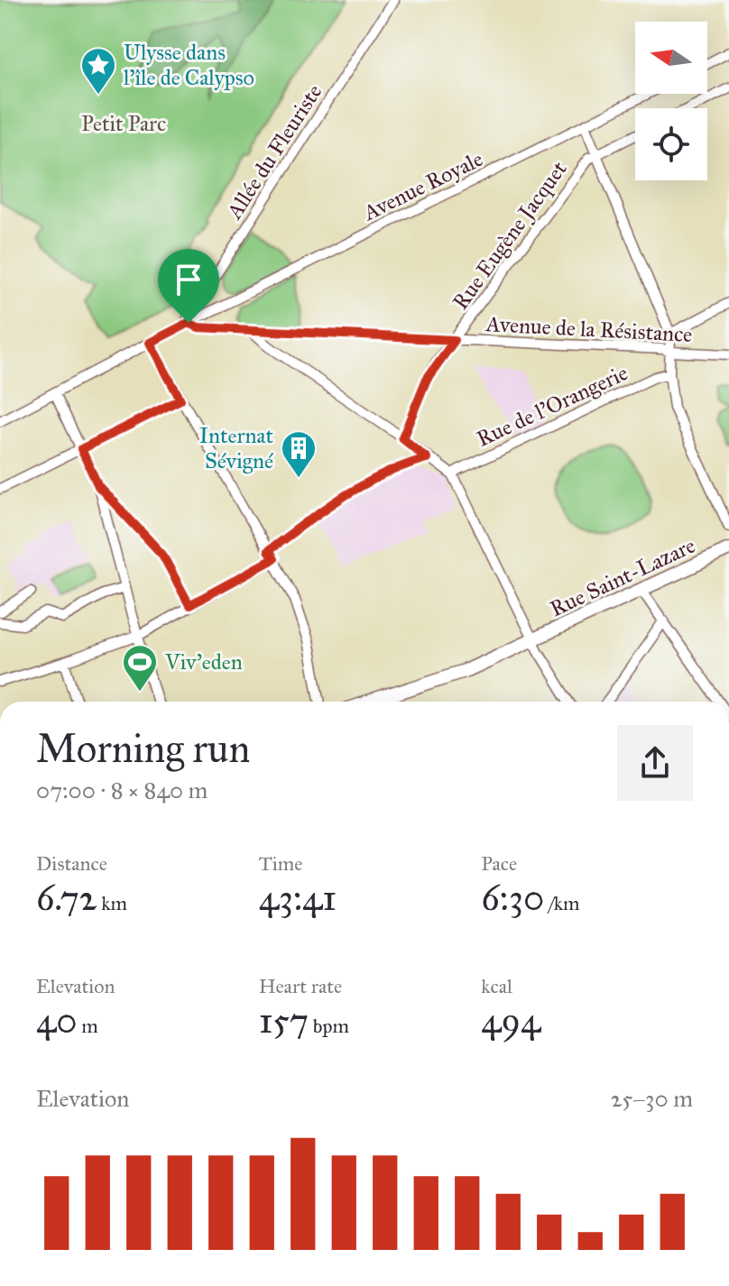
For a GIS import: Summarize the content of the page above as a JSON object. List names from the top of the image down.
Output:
{
  "streets": {
    "main road": ["Rue Saint-Lazare"],
    "street": [
      "Allée du Fleuriste",
      "Avenue Royale",
      "Rue Eugène Jacquet",
      "Avenue de la Résistance",
      "Rue de l'Orangerie"
    ]
  },
  "crossings": [
    ["Allée du Fleuriste", "Avenue Royale"],
    ["Allée du Fleuriste", "Avenue de la Résistance"],
    ["Avenue Royale", "Avenue de la Résistance"],
    ["Rue Eugène Jacquet", "Avenue de la Résistance"]
  ],
  "parks": ["Petit Parc"],
  "places": {
    "place": ["Ulysse dans l'île de Calypso"],
    "building": ["Internat Sévigné"],
    "sports": ["Viv'eden"]
  },
  "north": "left",
  "page": {
    "heading": ["Morning run", "07:00 · 8 × 840 m"],
    "stats": [
      ["Distance", "6.72 km"],
      ["Time", "43:41"],
      ["Pace", "6:30 /km"],
      ["Elevation", "40 m"],
      ["Heart rate", "157 bpm"],
      ["kcal", "494"]
    ],
    "chart": ["Elevation", "25–30 m"]
  }
}
